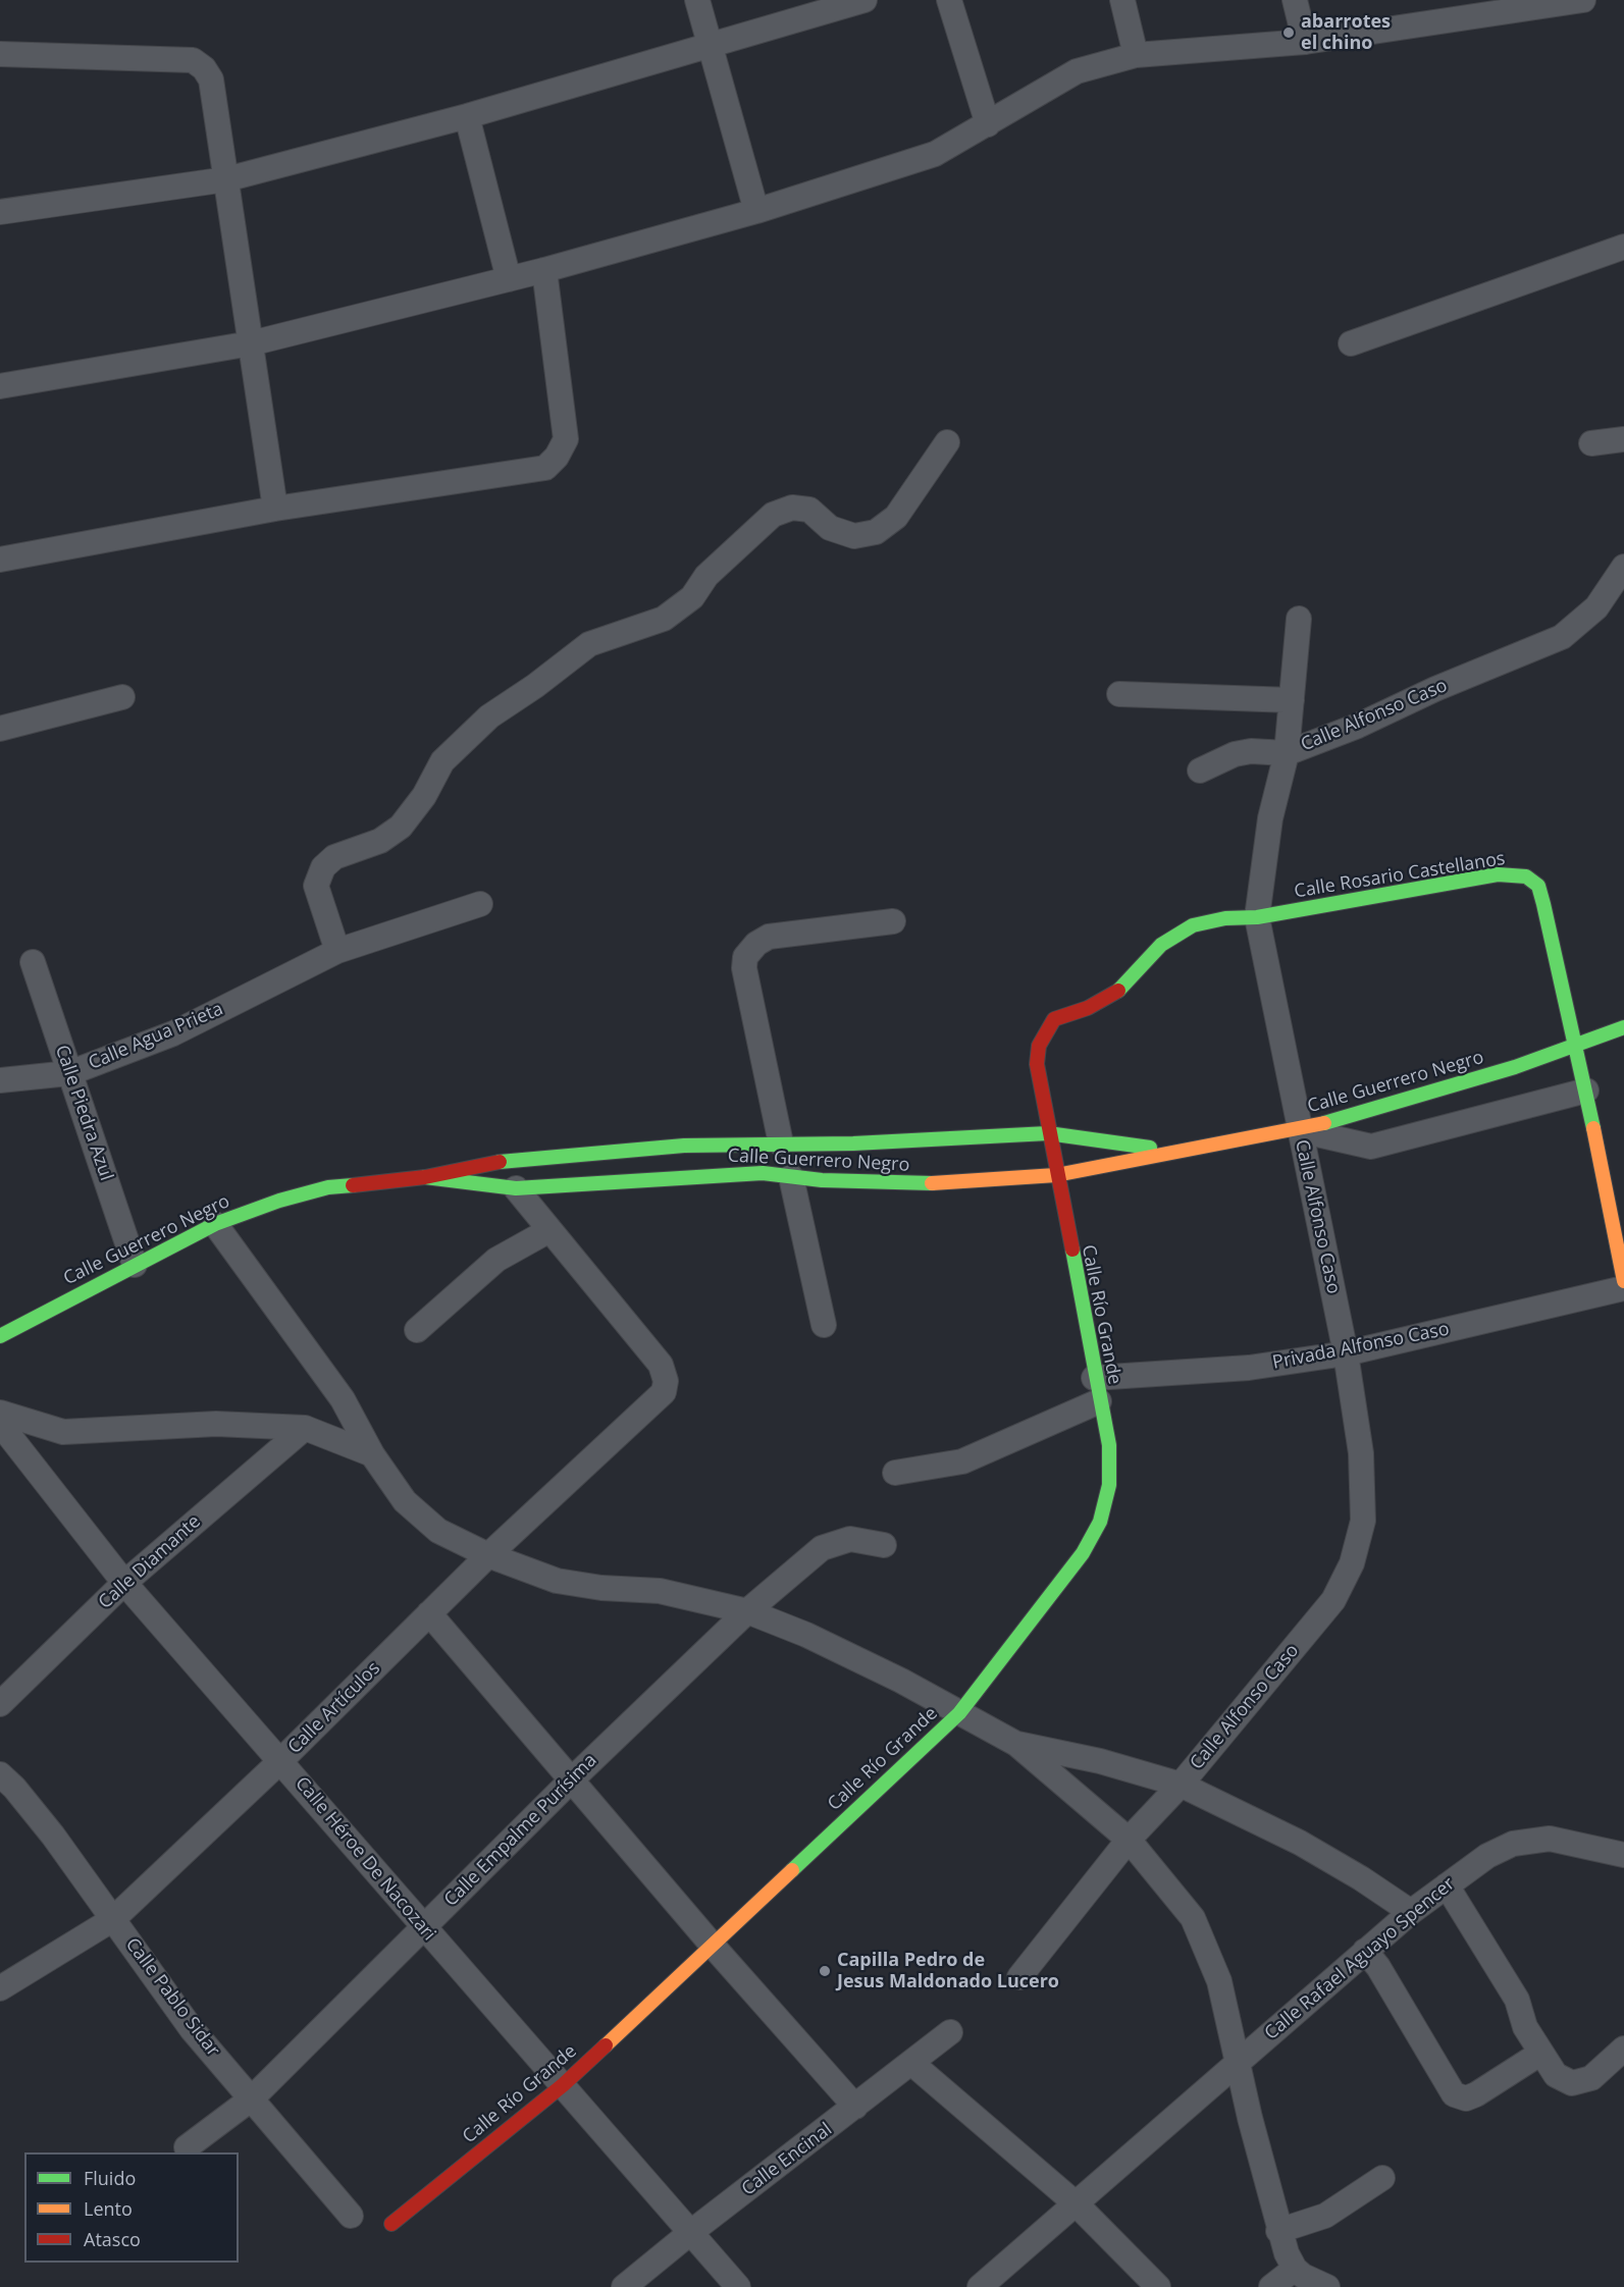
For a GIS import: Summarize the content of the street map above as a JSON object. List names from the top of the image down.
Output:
{
  "streets": {
    "street": [
      "Calle Alfonso Caso",
      "Calle Rosario Castellanos",
      "Calle Agua Prieta",
      "Calle Guerrero Negro",
      "Calle Piedra Azul",
      "Calle Río Grande",
      "Privada Alfonso Caso",
      "Calle Diamante",
      "Calle Artículos",
      "Calle Empalme Purísima",
      "Calle Héroe De Nacozari",
      "Calle Rafael Aguayo Spencer",
      "Calle Pablo Sidar",
      "Calle Encinal"
    ]
  },
  "crossings": [
    ["Calle Alfonso Caso", "Calle Rosario Castellanos"],
    ["Calle Alfonso Caso", "Calle Guerrero Negro"],
    ["Calle Alfonso Caso", "Privada Alfonso Caso"],
    ["Calle Rosario Castellanos", "Calle Guerrero Negro"],
    ["Calle Rosario Castellanos", "Calle Río Grande"],
    ["Calle Agua Prieta", "Calle Piedra Azul"],
    ["Calle Guerrero Negro", "Calle Piedra Azul"],
    ["Calle Guerrero Negro", "Calle Río Grande"],
    ["Calle Río Grande", "Privada Alfonso Caso"],
    ["Calle Río Grande", "Calle Héroe De Nacozari"],
    ["Calle Diamante", "Calle Héroe De Nacozari"],
    ["Calle Artículos", "Calle Héroe De Nacozari"],
    ["Calle Artículos", "Calle Pablo Sidar"],
    ["Calle Empalme Purísima", "Calle Héroe De Nacozari"],
    ["Calle Empalme Purísima", "Calle Pablo Sidar"],
    ["Calle Héroe De Nacozari", "Calle Encinal"]
  ],
  "places": ["abarrotes el chino", "Capilla Pedro de Jesus Maldonado Lucero"],
  "legend": ["Fluido", "Lento", "Atasco"]
}
